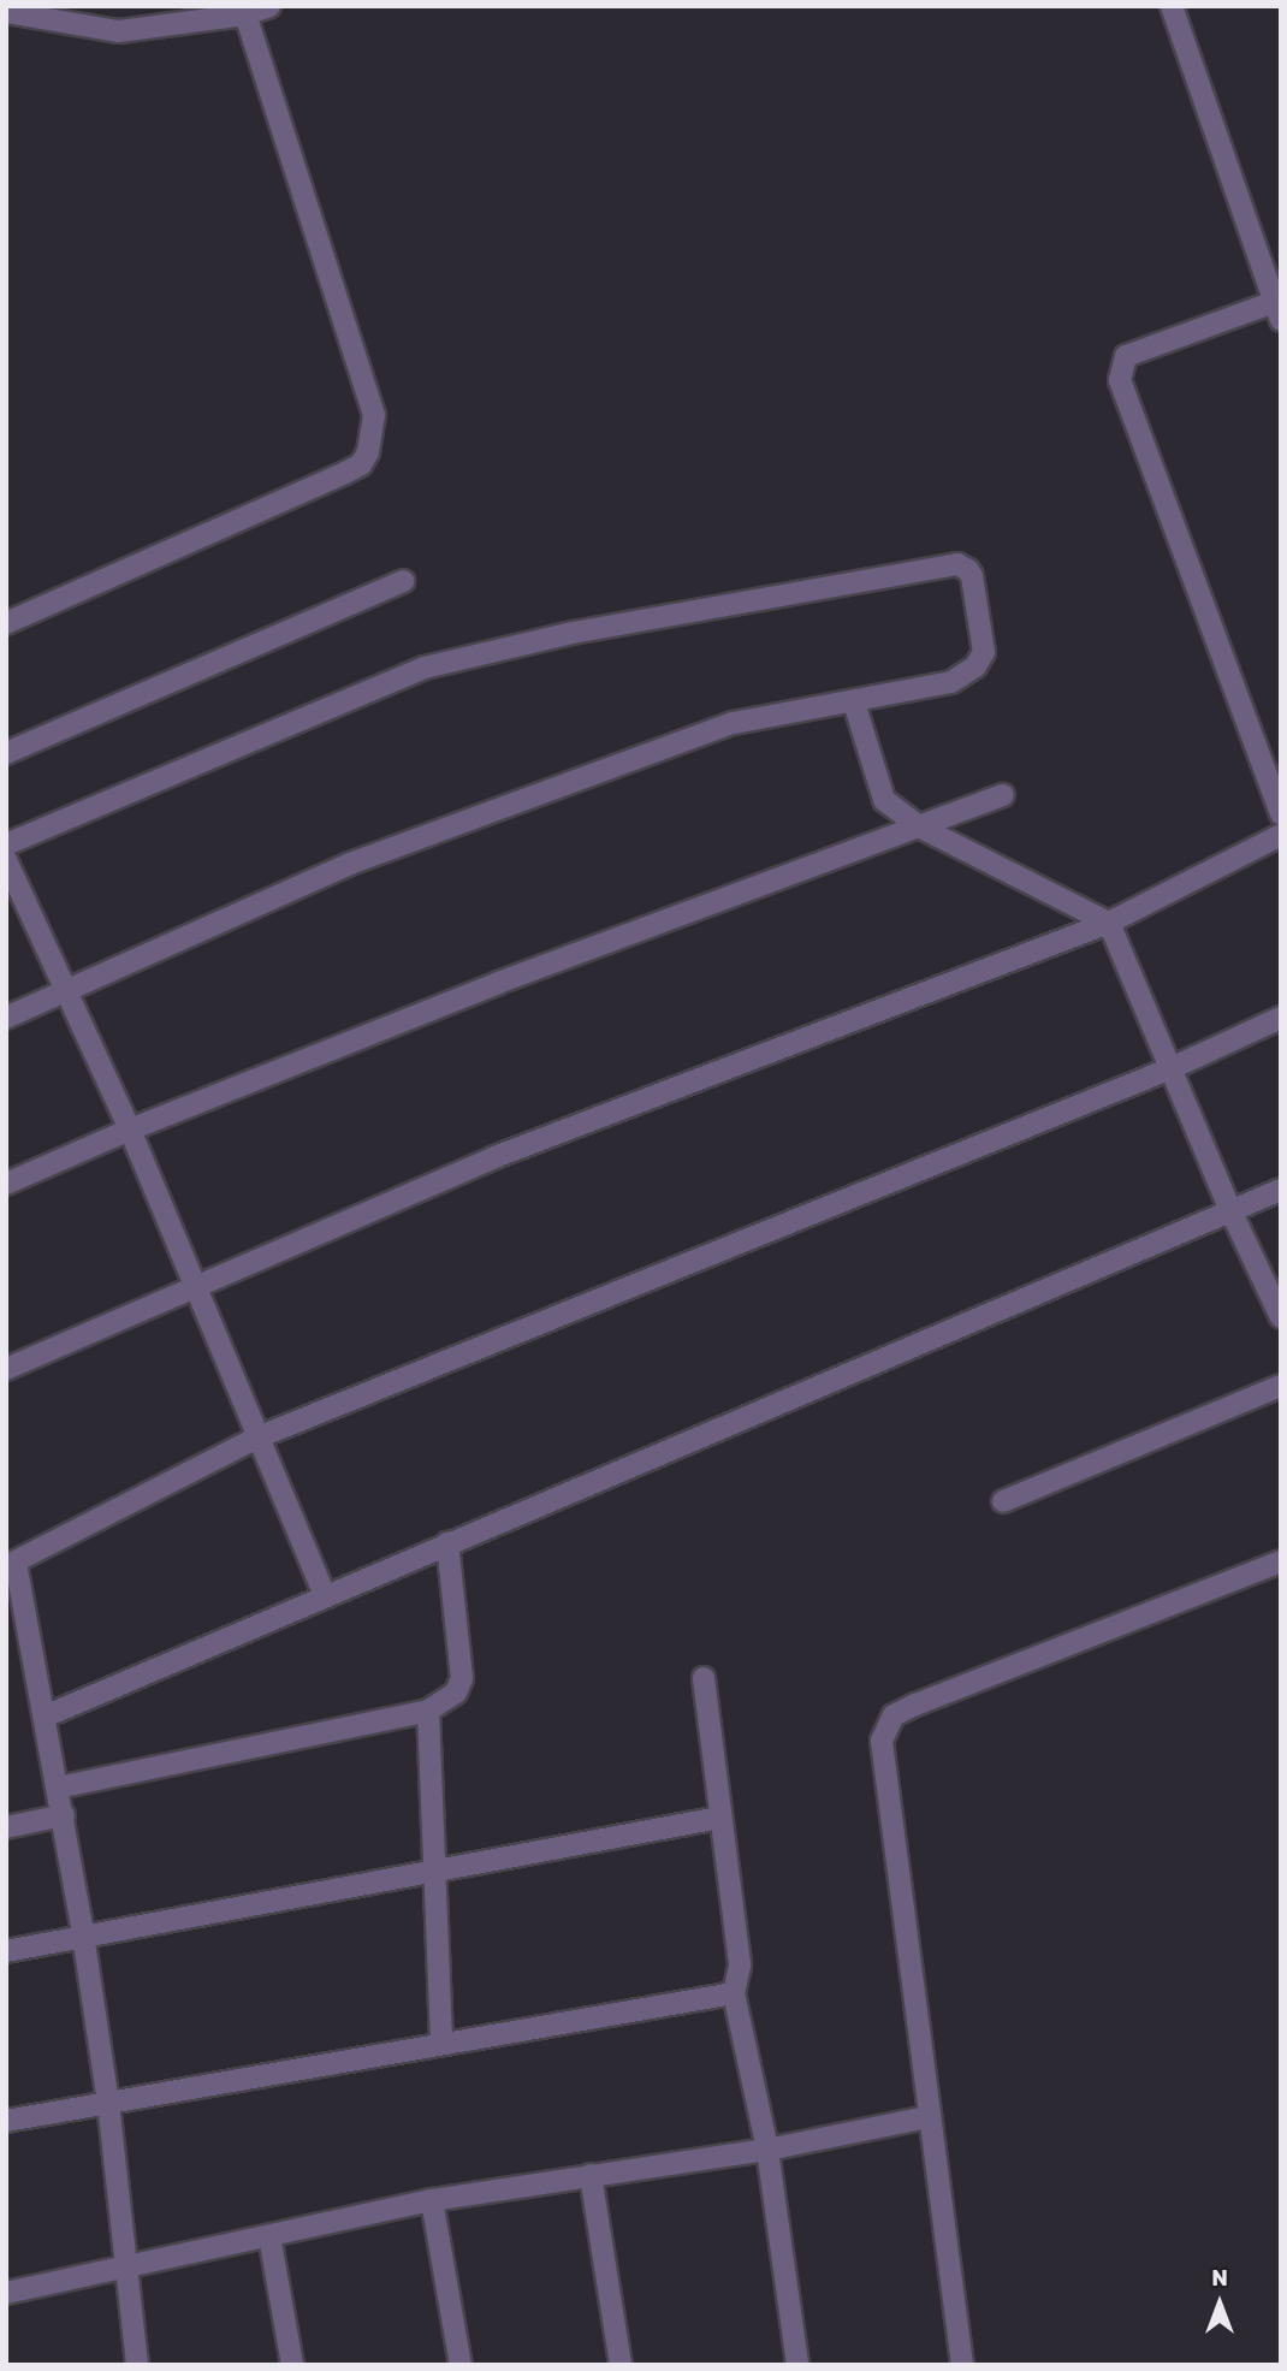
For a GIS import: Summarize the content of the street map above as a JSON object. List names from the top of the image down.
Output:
{
  "north": "top"
}
